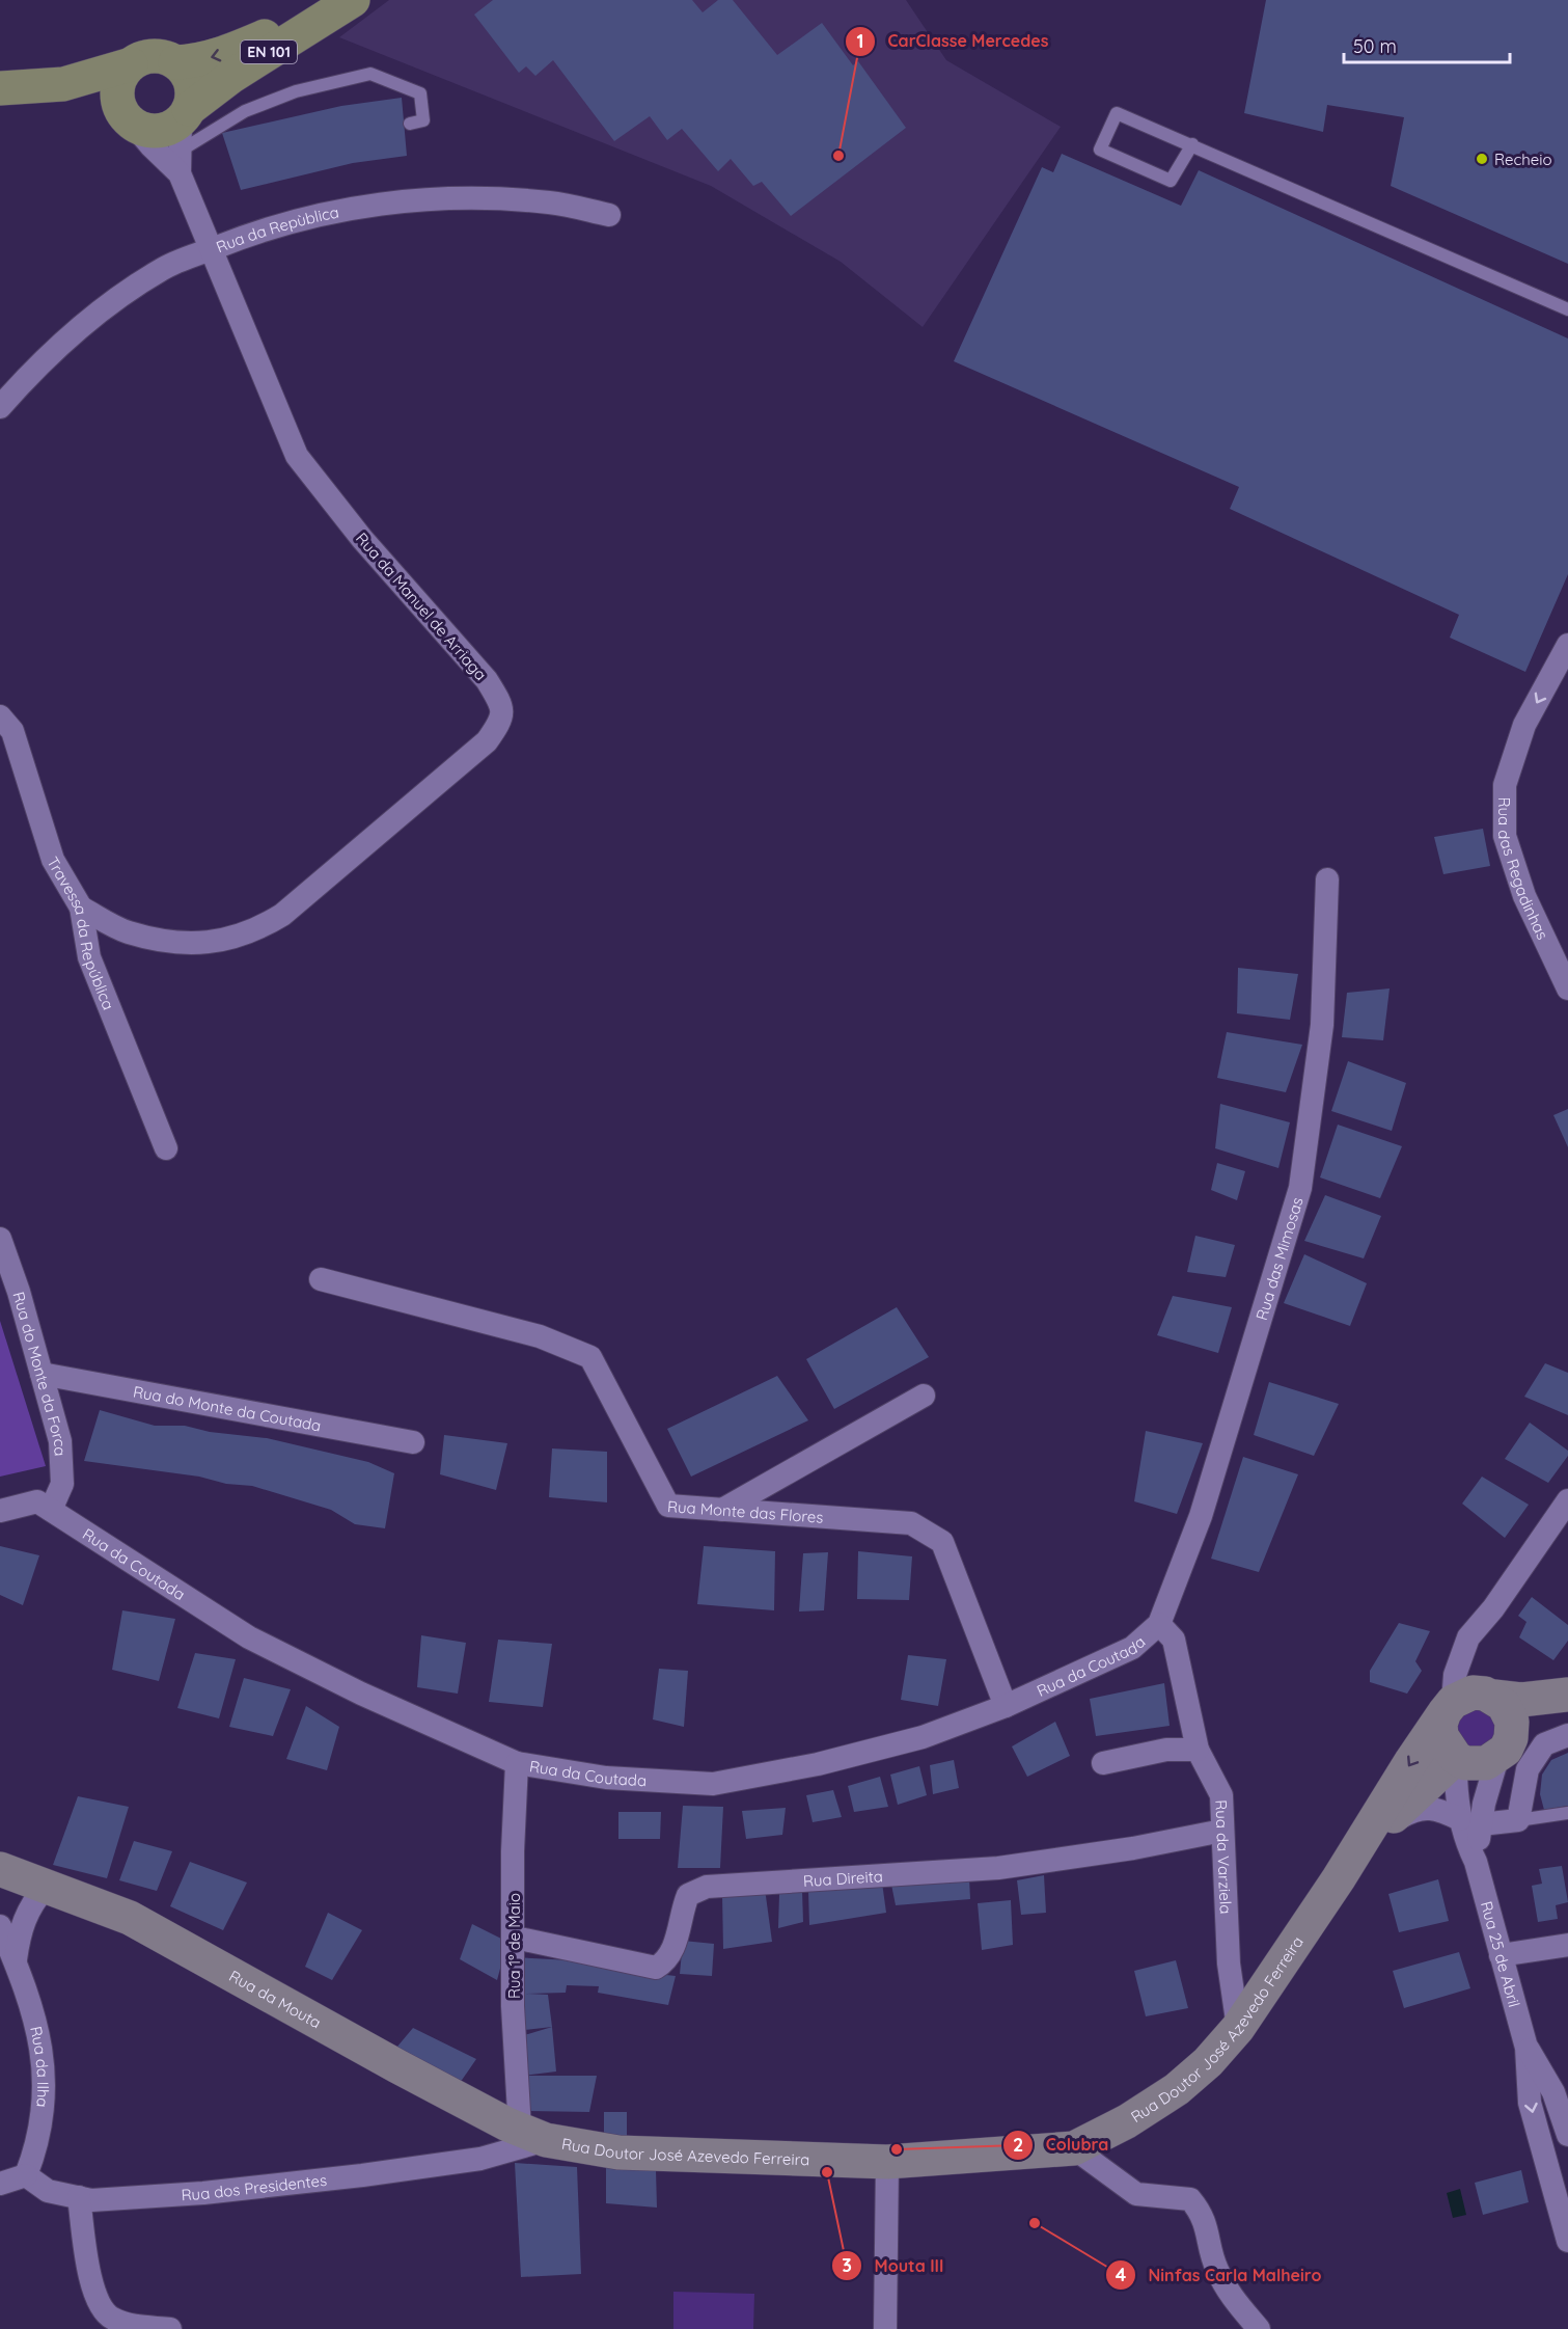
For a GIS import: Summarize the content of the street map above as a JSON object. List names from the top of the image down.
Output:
{
  "streets": {
    "main road": ["EN 101", "Rua da Mouta", "Rua Doutor José Azevedo Ferreira"],
    "street": [
      "Rua da Repùblica",
      "Rua da Manuel de Arriaga",
      "Rua das Regadinhas",
      "Travessa da República",
      "Rua das Mimosas",
      "Rua do Monte da Forca",
      "Rua do Monte da Coutada",
      "Rua Monte das Flores",
      "Rua da Coutada",
      "Rua da Varziela",
      "Rua Direita",
      "Rua 1º de Maio",
      "Rua 25 de Abril",
      "Rua da Ilha",
      "Rua dos Presidentes"
    ]
  },
  "crossings": [
    ["EN 101", "Rua da Manuel de Arriaga"],
    ["Rua da Repùblica", "Rua da Manuel de Arriaga"],
    ["Rua da Manuel de Arriaga", "Travessa da República"],
    ["Rua das Mimosas", "Rua da Coutada"],
    ["Rua das Mimosas", "Rua da Varziela"],
    ["Rua do Monte da Forca", "Rua do Monte da Coutada"],
    ["Rua do Monte da Forca", "Rua da Coutada"],
    ["Rua Monte das Flores", "Rua da Coutada"],
    ["Rua da Coutada", "Rua da Varziela"],
    ["Rua da Coutada", "Rua 1º de Maio"],
    ["Rua da Varziela", "Rua Direita"],
    ["Rua da Varziela", "Rua Doutor José Azevedo Ferreira"],
    ["Rua Direita", "Rua 1º de Maio"],
    ["Rua 1º de Maio", "Rua da Mouta"],
    ["Rua 1º de Maio", "Rua Doutor José Azevedo Ferreira"],
    ["Rua 1º de Maio", "Rua dos Presidentes"],
    ["Rua 25 de Abril", "Rua Doutor José Azevedo Ferreira"],
    ["Rua da Mouta", "Rua Doutor José Azevedo Ferreira"],
    ["Rua da Mouta", "Rua da Ilha"],
    ["Rua da Mouta", "Rua dos Presidentes"],
    ["Rua Doutor José Azevedo Ferreira", "Rua dos Presidentes"],
    ["Rua da Ilha", "Rua dos Presidentes"]
  ],
  "one_way": ["Rua das Regadinhas"],
  "places": [
    "CarClasse Mercedes",
    "Recheio",
    "Colubra",
    "Mouta III",
    "Ninfas Carla Malheiro"
  ],
  "scale_bar": "50 m"
}
